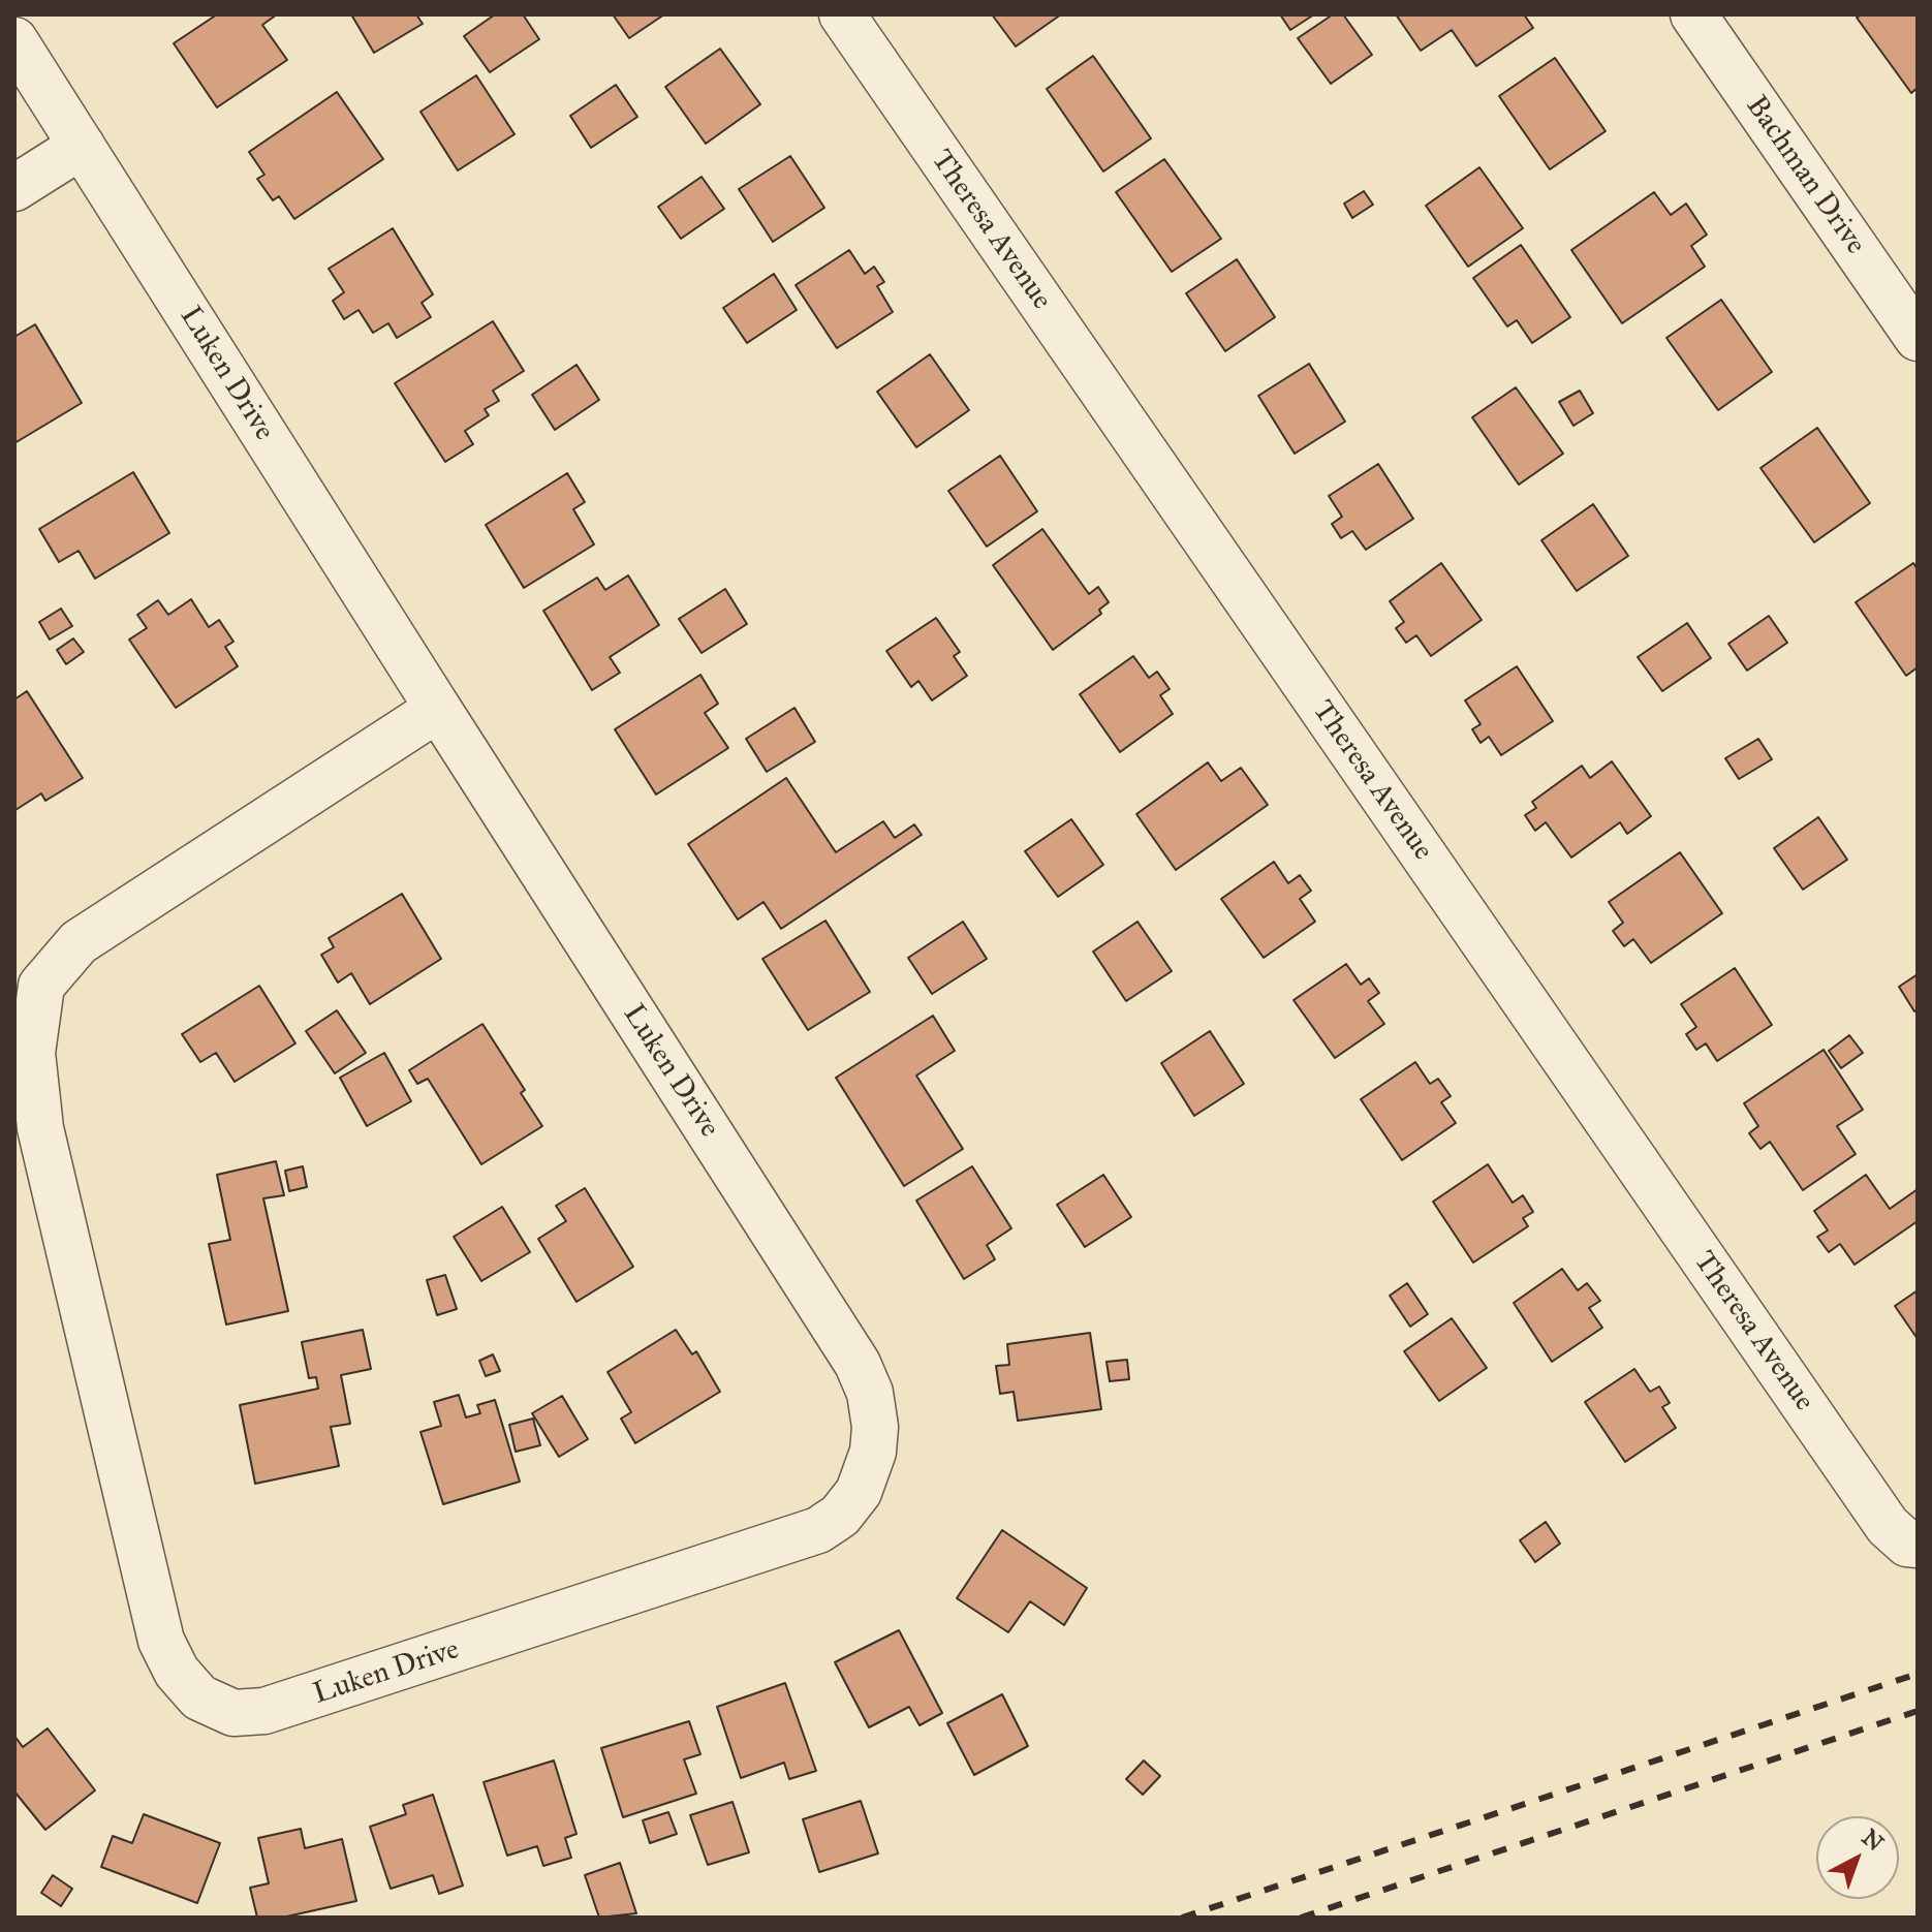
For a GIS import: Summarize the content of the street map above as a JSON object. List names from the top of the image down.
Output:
{
  "streets": {
    "street": ["Bachman Drive", "Theresa Avenue", "Luken Drive"]
  },
  "north": "top right"
}
